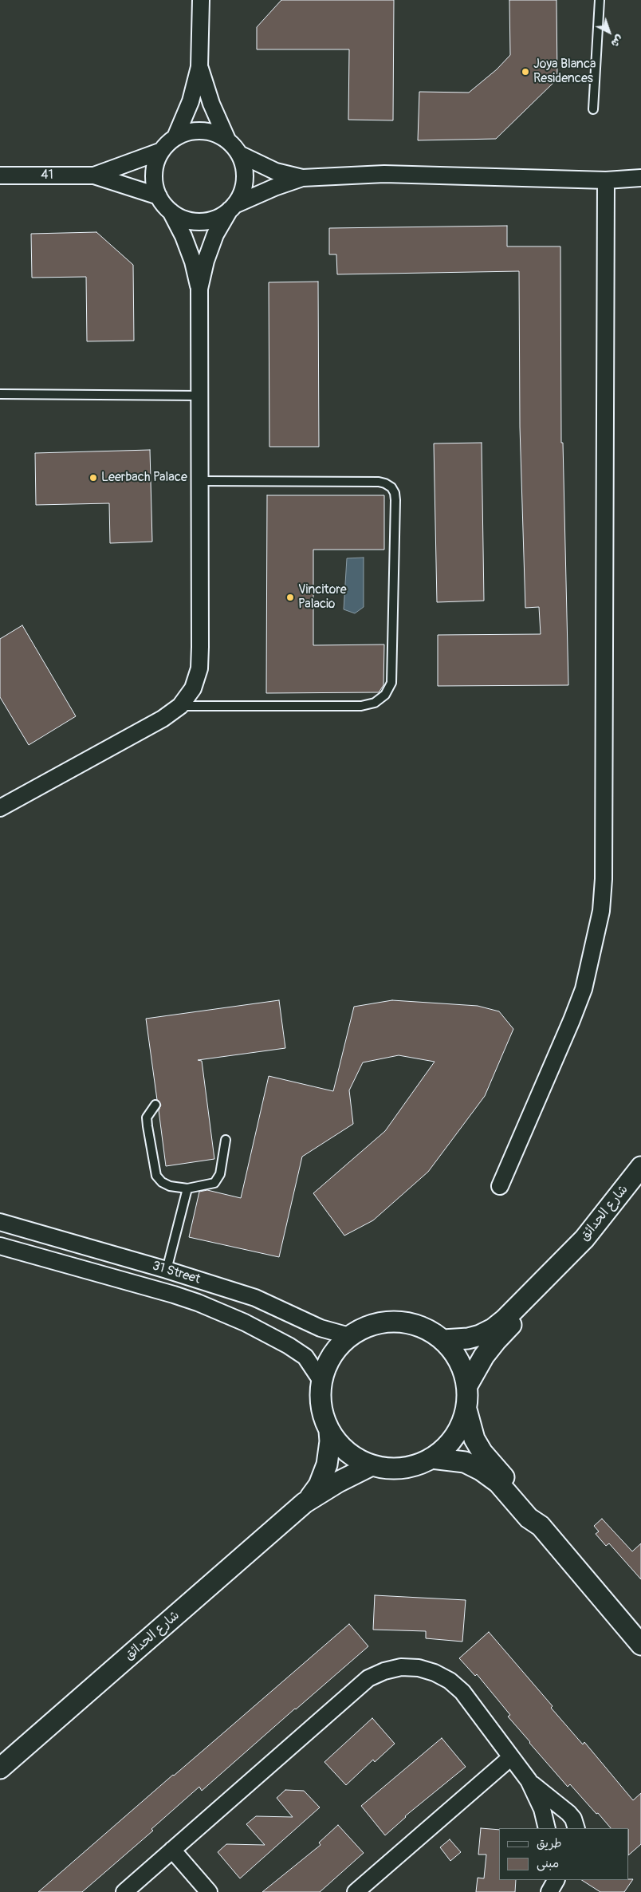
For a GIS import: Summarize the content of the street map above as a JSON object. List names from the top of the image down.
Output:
{
  "streets": {
    "street": ["41", "شارع الحدائق", "31 Street"]
  },
  "places": ["Joya Blanca Residences", "Leerbach Palace", "Vincitore Palacio"],
  "legend": ["طريق", "مبنى"],
  "north": "bottom right"
}
